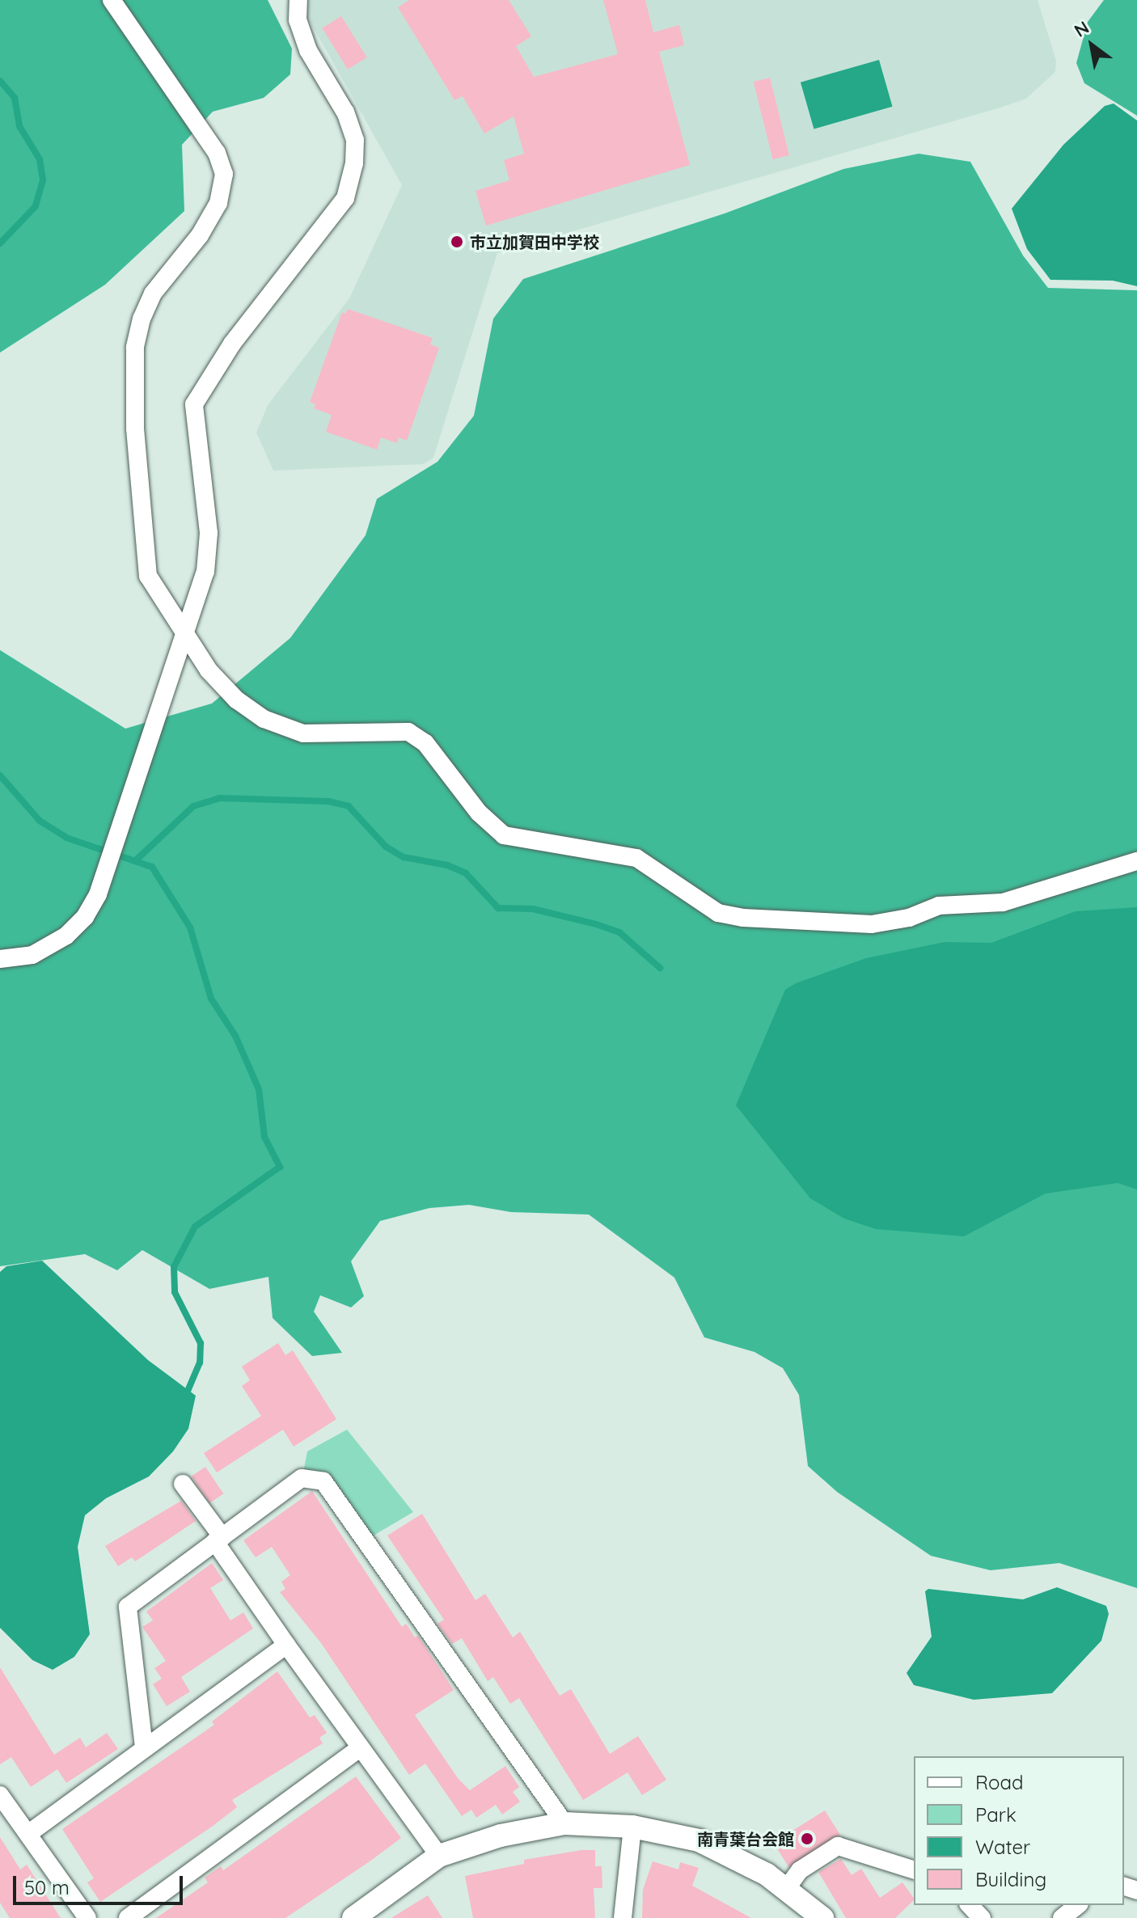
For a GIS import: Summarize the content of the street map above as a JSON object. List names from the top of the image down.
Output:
{
  "places": ["市立加賀田中学校", "南青葉台会館"],
  "legend": [
    "Road",
    "Park",
    "Water",
    "Building"
  ],
  "scale_bar": "50 m",
  "north": "top left"
}
